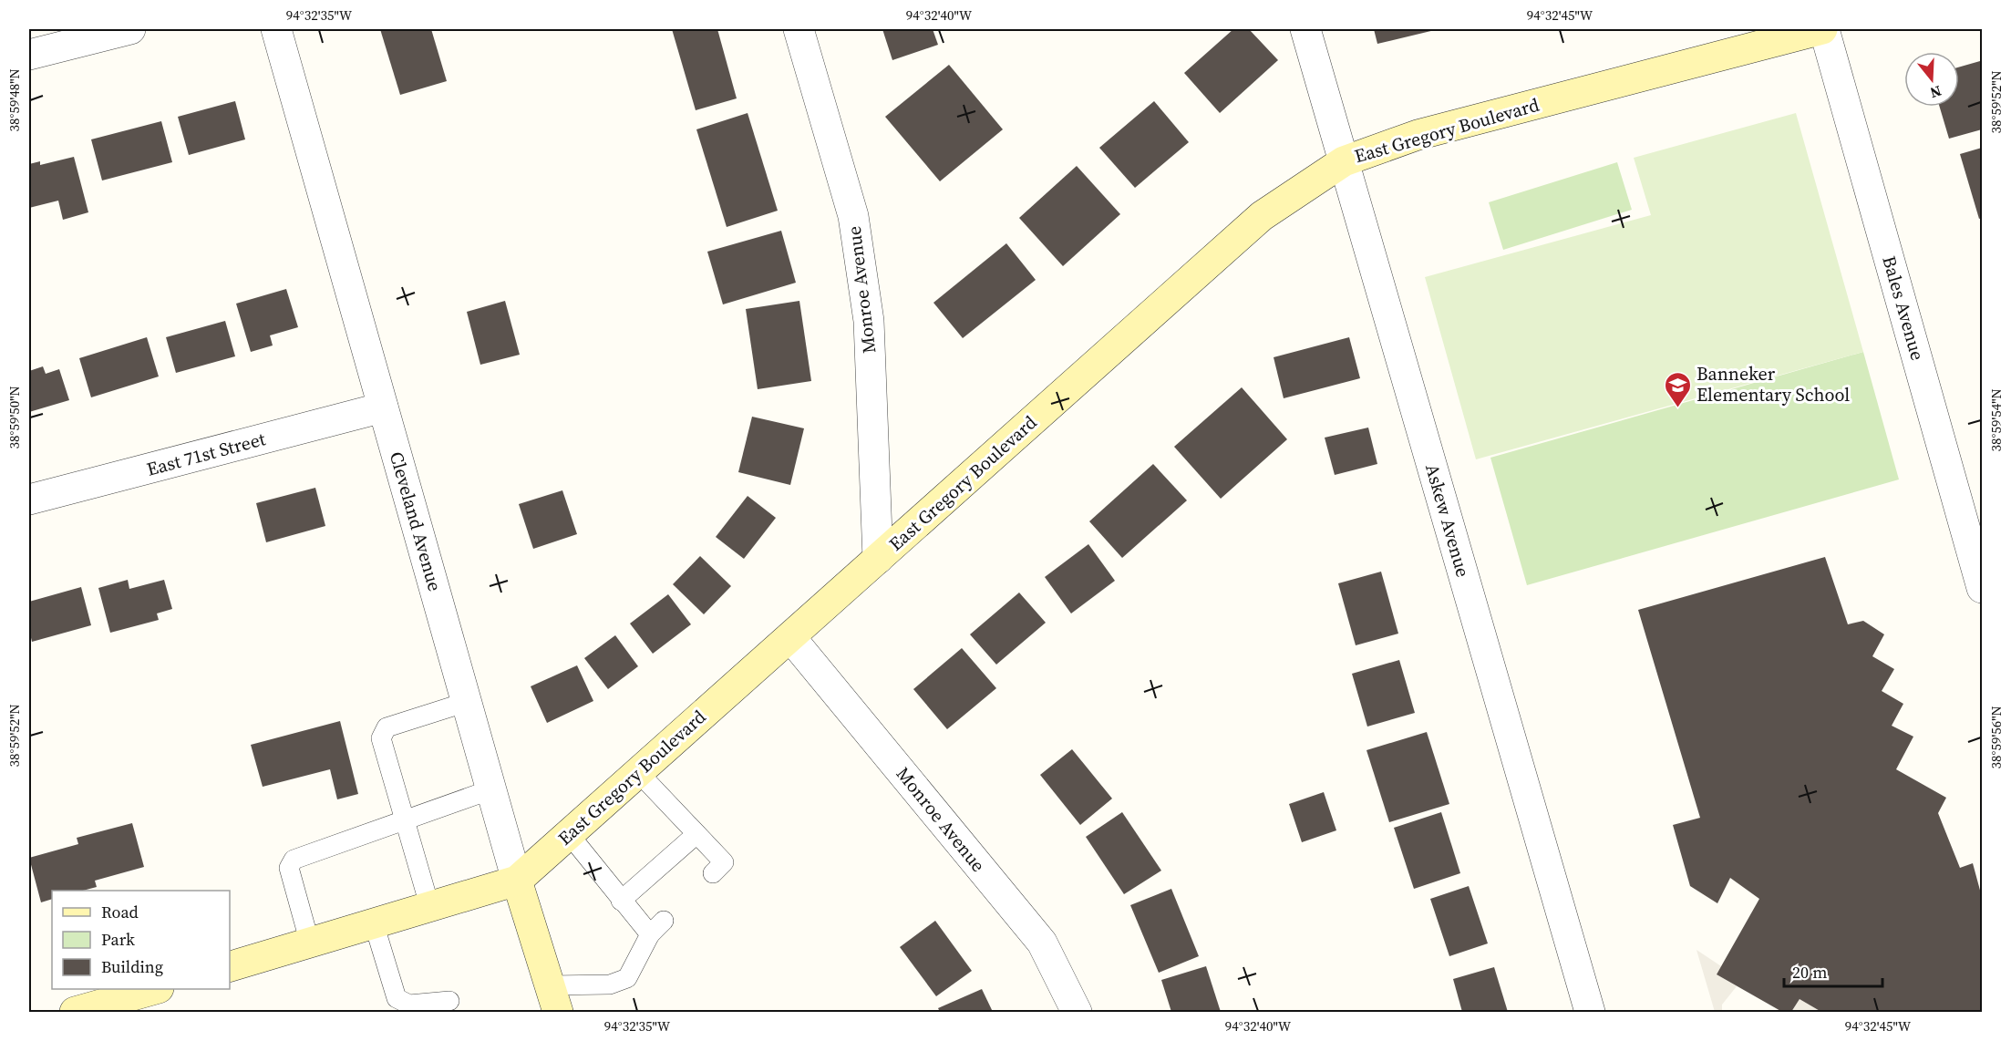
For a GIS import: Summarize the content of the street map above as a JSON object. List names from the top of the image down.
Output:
{
  "streets": {
    "main road": ["East Gregory Boulevard", "Cleveland Avenue"],
    "street": [
      "Monroe Avenue",
      "Bales Avenue",
      "East 71st Street",
      "Askew Avenue"
    ]
  },
  "crossings": [
    ["East Gregory Boulevard", "Monroe Avenue"],
    ["East Gregory Boulevard", "Bales Avenue"],
    ["East Gregory Boulevard", "Askew Avenue"],
    ["East Gregory Boulevard", "Cleveland Avenue"],
    ["East 71st Street", "Cleveland Avenue"]
  ],
  "places": {
    "school or university": ["Banneker Elementary School"]
  },
  "legend": ["Road", "Park", "Building"],
  "scale_bar": "20 m",
  "north": "bottom",
  "coordinates": [
    "94°32'35\"W",
    "94°32'40\"W",
    "94°32'45\"W",
    "38°59'48\"N",
    "38°59'52\"N",
    "38°59'50\"N",
    "38°59'54\"N",
    "38°59'56\"N"
  ]
}
